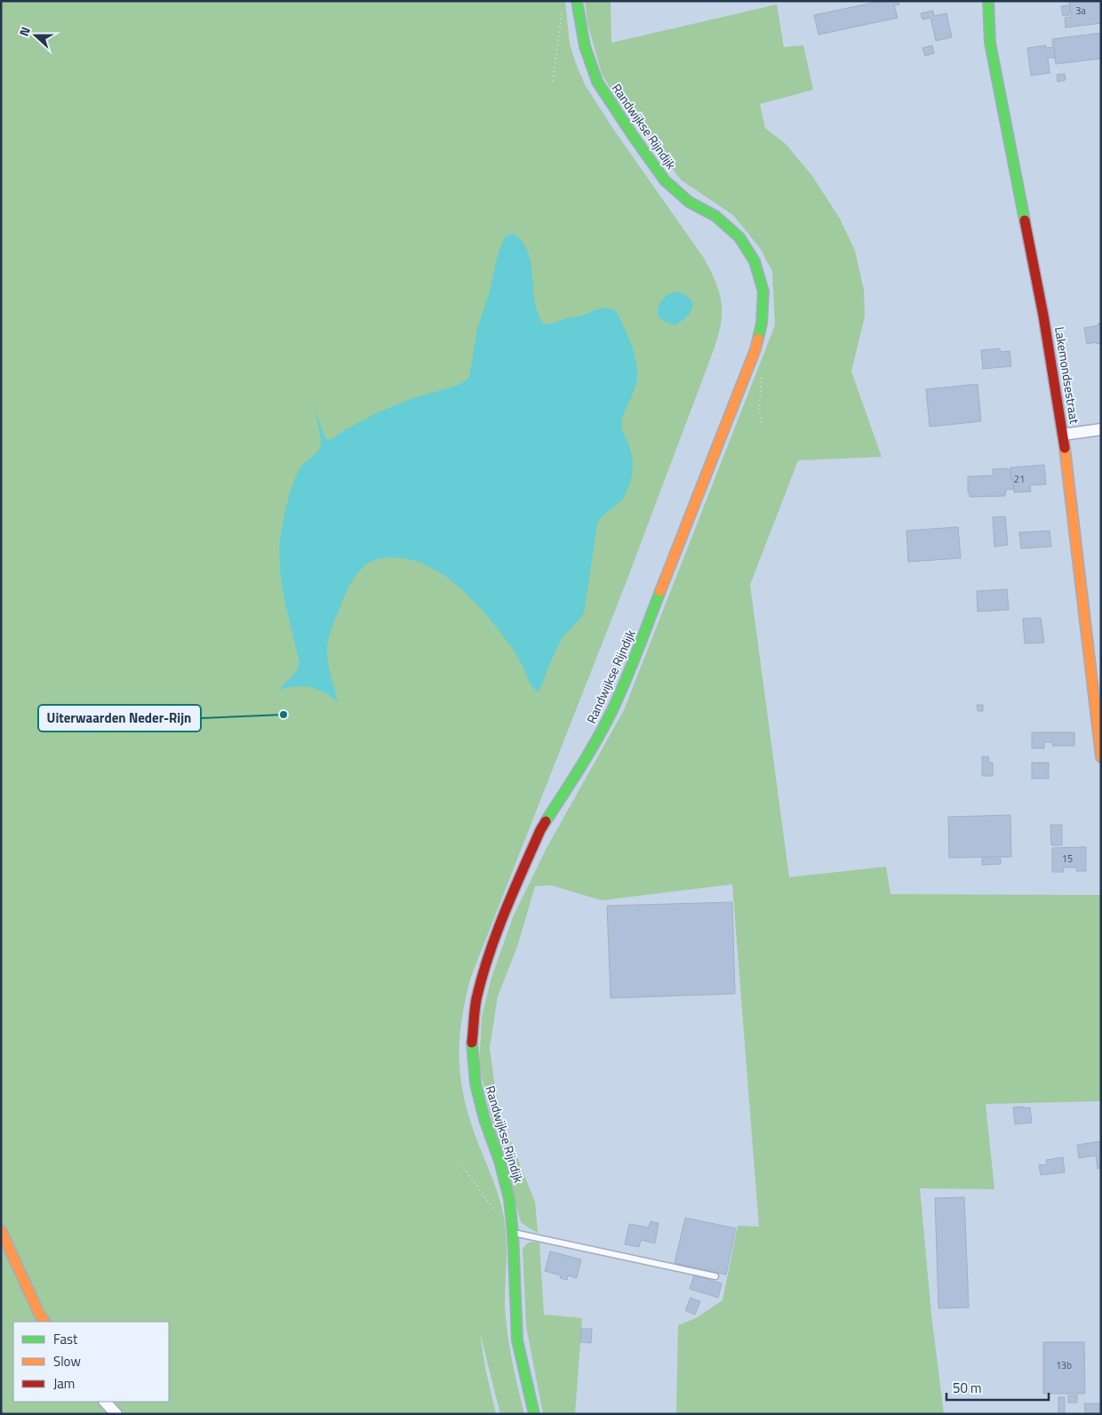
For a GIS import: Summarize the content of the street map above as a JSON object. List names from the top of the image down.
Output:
{
  "streets": {
    "street": ["Randwijkse Rijndijk", "Lakemondsestraat"]
  },
  "places": ["Uiterwaarden Neder-Rijn"],
  "house_numbers": [
    "3a",
    "21",
    "15",
    "13b"
  ],
  "legend": ["Fast", "Slow", "Jam"],
  "scale_bar": "50 m",
  "north": "left"
}
